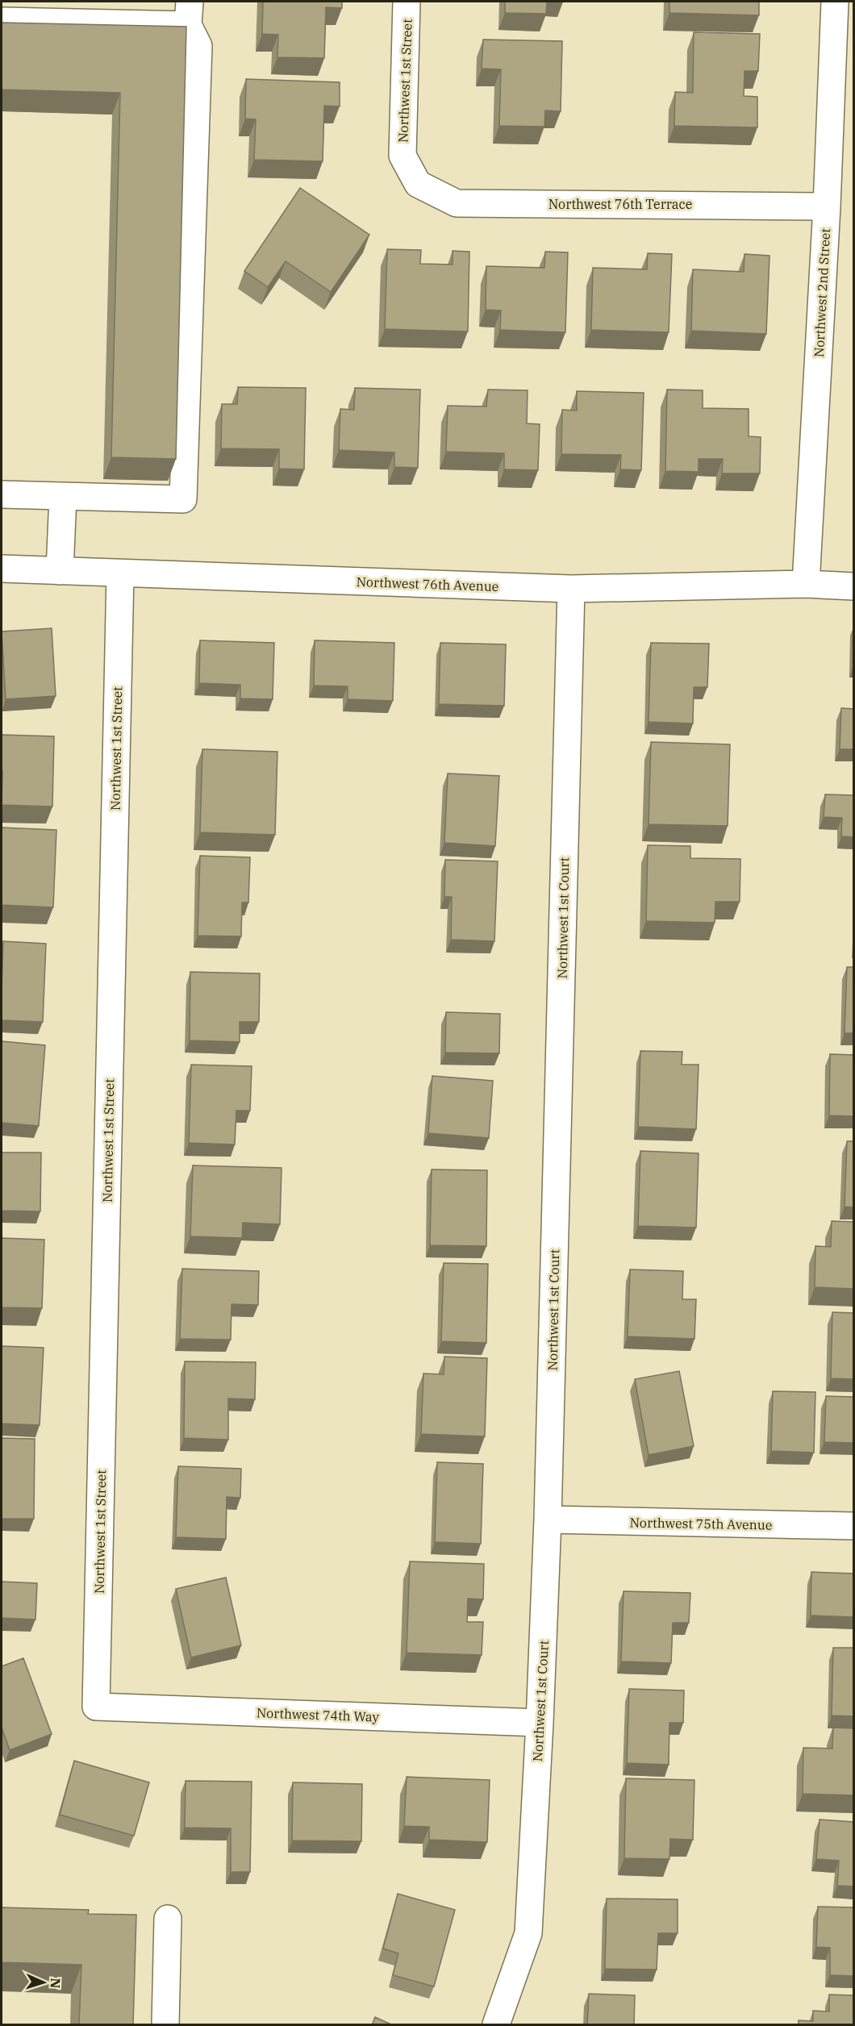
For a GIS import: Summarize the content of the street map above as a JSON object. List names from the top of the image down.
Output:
{
  "streets": {
    "street": [
      "Northwest 1st Street",
      "Northwest 76th Terrace",
      "Northwest 2nd Street",
      "Northwest 76th Avenue",
      "Northwest 1st Court",
      "Northwest 75th Avenue",
      "Northwest 74th Way"
    ]
  },
  "crossings": [
    ["Northwest 1st Street", "Northwest 76th Terrace"],
    ["Northwest 1st Street", "Northwest 76th Avenue"],
    ["Northwest 1st Street", "Northwest 74th Way"],
    ["Northwest 76th Terrace", "Northwest 2nd Street"],
    ["Northwest 2nd Street", "Northwest 76th Avenue"],
    ["Northwest 76th Avenue", "Northwest 1st Court"],
    ["Northwest 1st Court", "Northwest 75th Avenue"],
    ["Northwest 1st Court", "Northwest 74th Way"]
  ],
  "north": "right"
}
